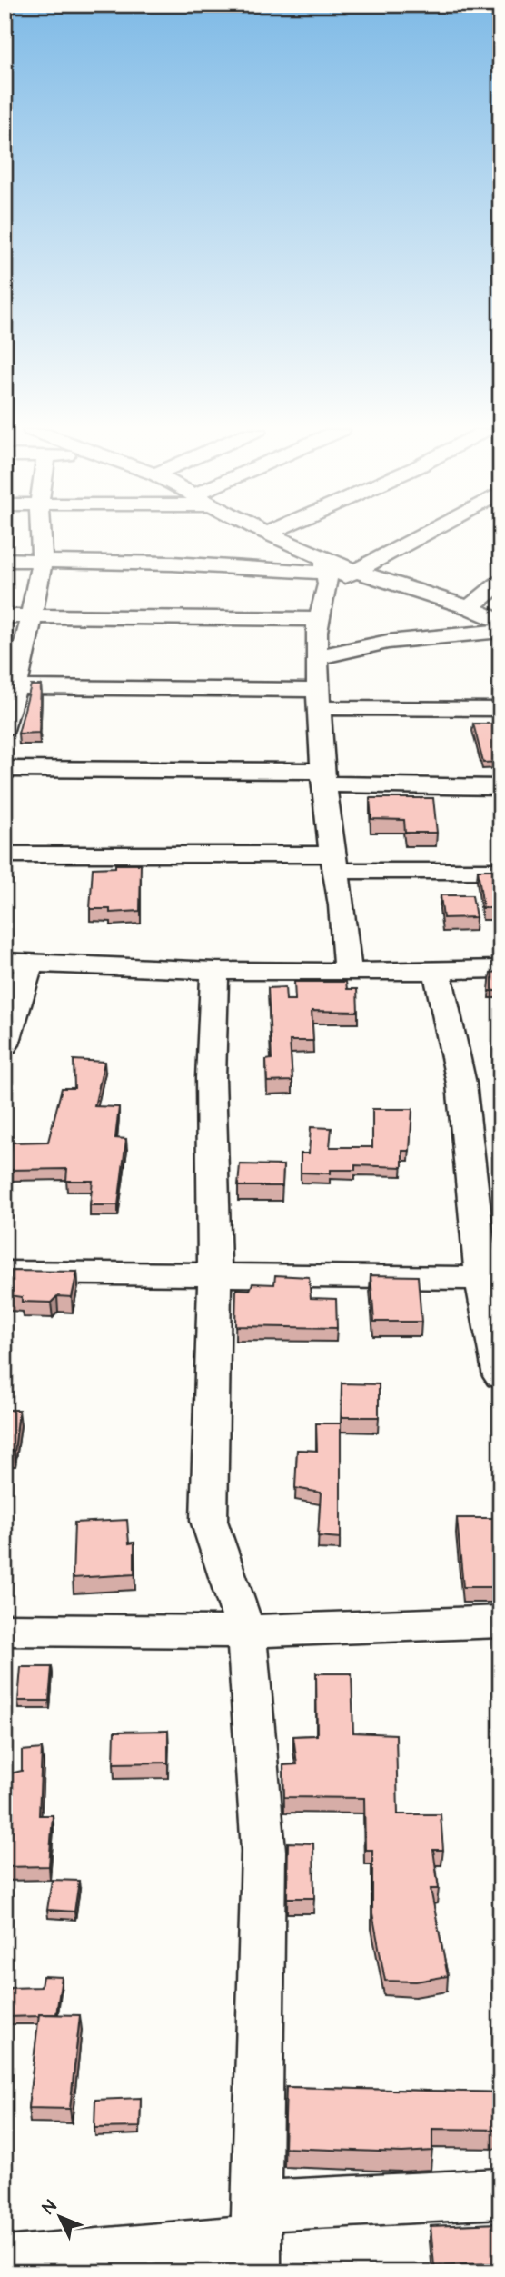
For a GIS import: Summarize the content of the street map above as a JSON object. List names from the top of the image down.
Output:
{
  "north": "top left"
}
